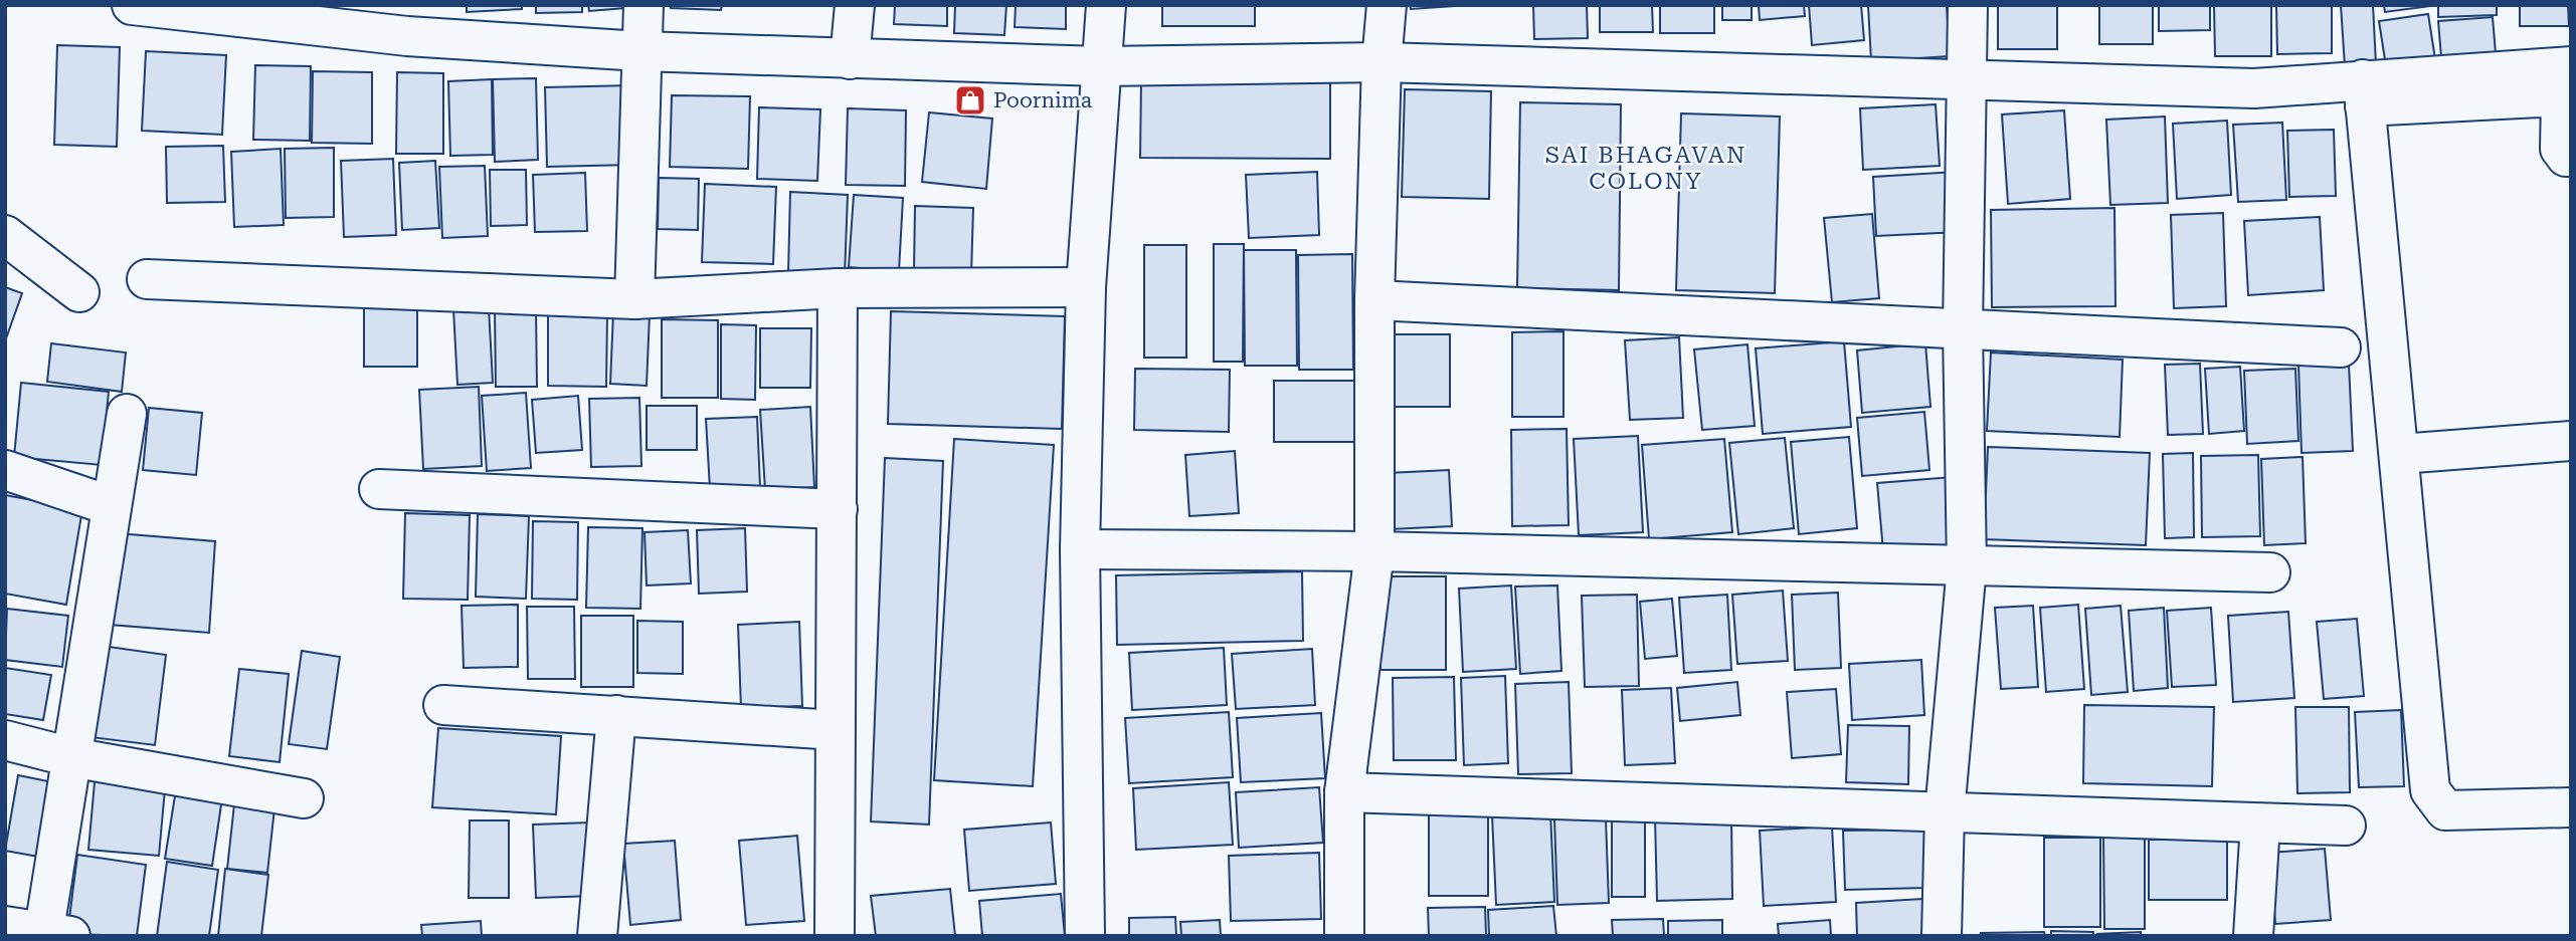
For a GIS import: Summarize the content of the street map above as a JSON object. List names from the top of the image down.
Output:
{
  "districts": ["SAI BHAGAVAN COLONY"],
  "places": {
    "shop": ["Poornima"]
  }
}
